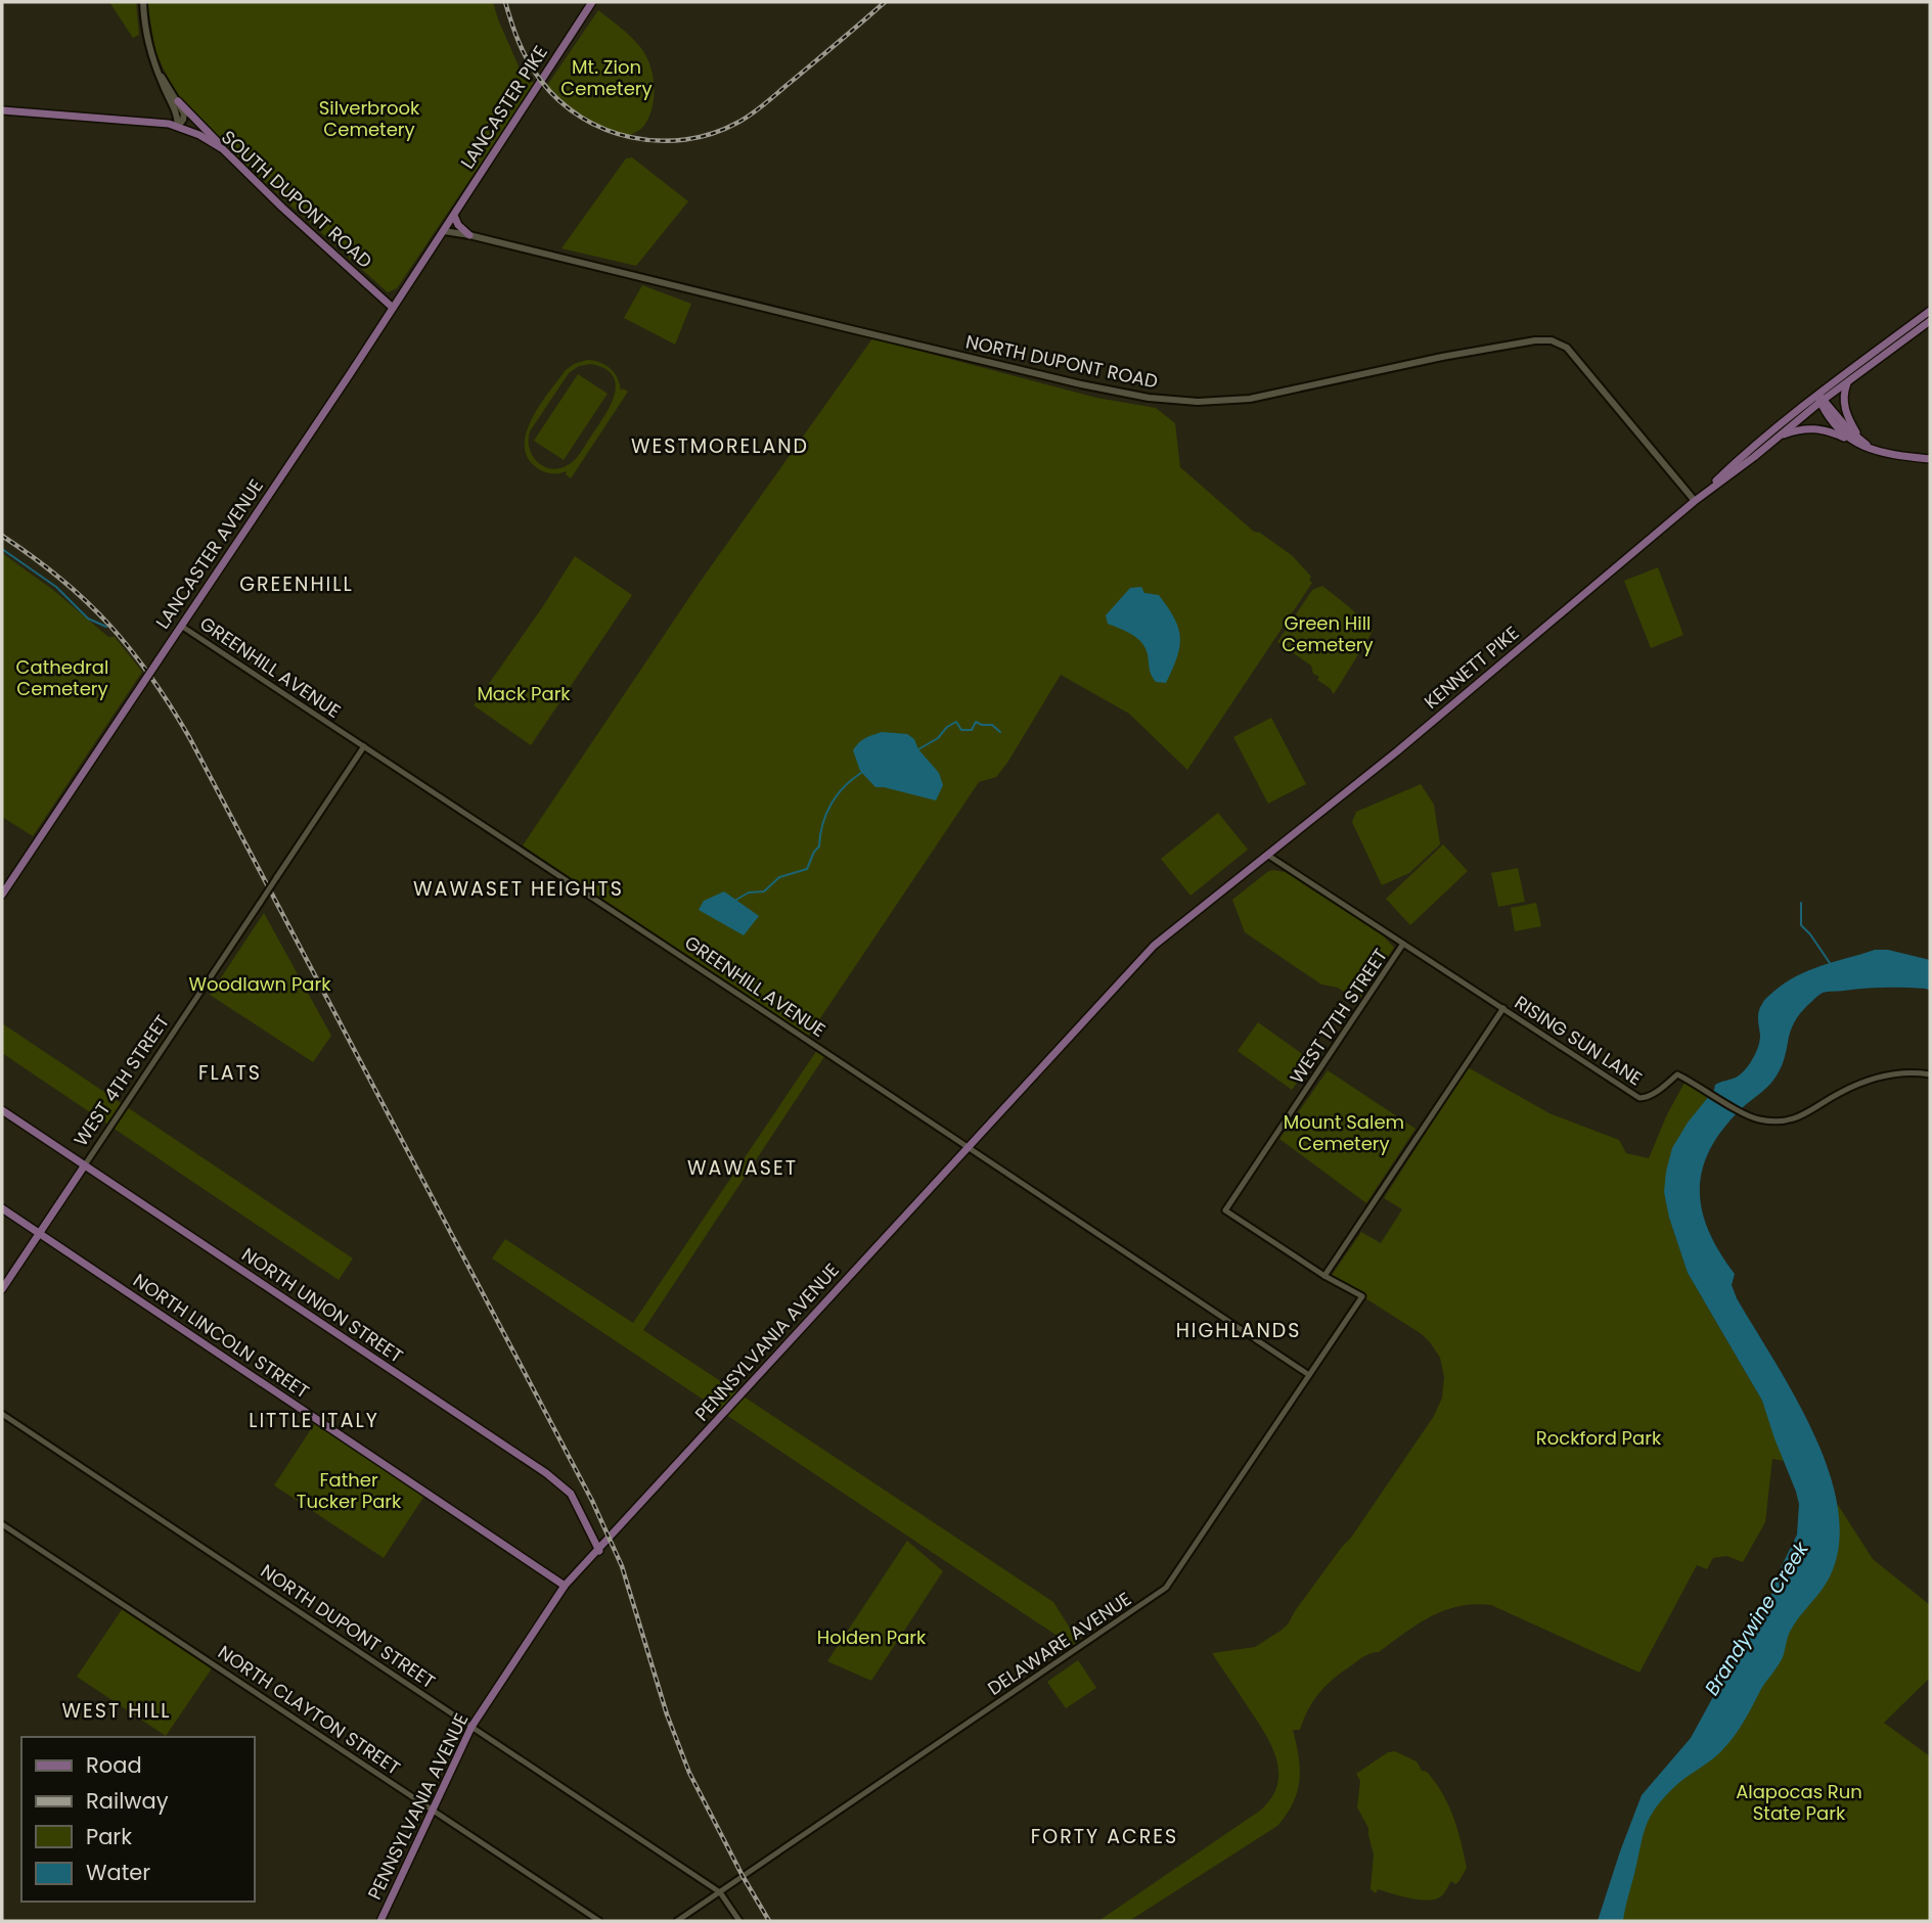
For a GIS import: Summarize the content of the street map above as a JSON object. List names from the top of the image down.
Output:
{
  "streets": {
    "main road": [
      "LANCASTER PIKE",
      "SOUTH DUPONT ROAD",
      "NORTH DUPONT ROAD",
      "LANCASTER AVENUE",
      "KENNETT PIKE",
      "WEST 4TH STREET",
      "NORTH UNION STREET",
      "NORTH LINCOLN STREET",
      "PENNSYLVANIA AVENUE"
    ],
    "street": [
      "GREENHILL AVENUE",
      "WEST 17TH STREET",
      "RISING SUN LANE",
      "NORTH DUPONT STREET",
      "DELAWARE AVENUE",
      "NORTH CLAYTON STREET"
    ]
  },
  "crossings": [
    ["LANCASTER PIKE", "NORTH DUPONT ROAD"],
    ["LANCASTER PIKE", "LANCASTER AVENUE"],
    ["SOUTH DUPONT ROAD", "LANCASTER AVENUE"],
    ["NORTH DUPONT ROAD", "LANCASTER AVENUE"],
    ["NORTH DUPONT ROAD", "KENNETT PIKE"],
    ["LANCASTER AVENUE", "GREENHILL AVENUE"],
    ["GREENHILL AVENUE", "WEST 4TH STREET"],
    ["GREENHILL AVENUE", "PENNSYLVANIA AVENUE"],
    ["GREENHILL AVENUE", "DELAWARE AVENUE"],
    ["KENNETT PIKE", "RISING SUN LANE"],
    ["KENNETT PIKE", "PENNSYLVANIA AVENUE"],
    ["WEST 17TH STREET", "RISING SUN LANE"],
    ["WEST 17TH STREET", "DELAWARE AVENUE"],
    ["RISING SUN LANE", "PENNSYLVANIA AVENUE"],
    ["WEST 4TH STREET", "NORTH UNION STREET"],
    ["WEST 4TH STREET", "NORTH LINCOLN STREET"],
    ["NORTH UNION STREET", "PENNSYLVANIA AVENUE"],
    ["NORTH LINCOLN STREET", "PENNSYLVANIA AVENUE"],
    ["PENNSYLVANIA AVENUE", "NORTH DUPONT STREET"],
    ["PENNSYLVANIA AVENUE", "NORTH CLAYTON STREET"],
    ["NORTH DUPONT STREET", "DELAWARE AVENUE"]
  ],
  "districts": [
    "WESTMORELAND",
    "GREENHILL",
    "WAWASET HEIGHTS",
    "FLATS",
    "WAWASET",
    "HIGHLANDS",
    "LITTLE ITALY",
    "WEST HILL",
    "FORTY ACRES"
  ],
  "water": ["Brandywine Creek"],
  "parks": [
    "Mt. Zion Cemetery",
    "Silverbrook Cemetery",
    "Green Hill Cemetery",
    "Cathedral Cemetery",
    "Mack Park",
    "Woodlawn Park",
    "Mount Salem Cemetery",
    "Rockford Park",
    "Father Tucker Park",
    "Holden Park",
    "Alapocas Run State Park"
  ],
  "legend": [
    "Road",
    "Railway",
    "Park",
    "Water"
  ]
}
